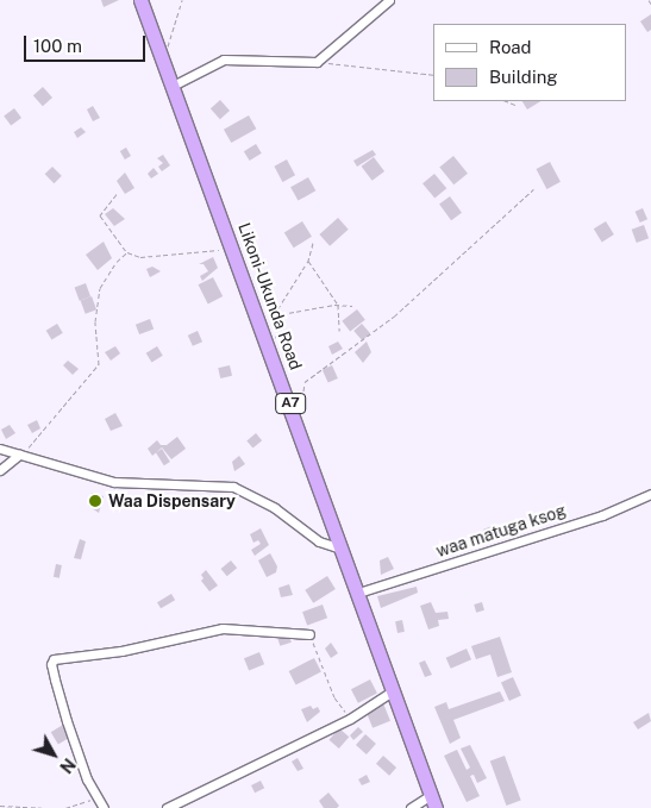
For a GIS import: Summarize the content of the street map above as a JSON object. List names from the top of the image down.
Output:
{
  "streets": {
    "highway": ["Likoni-Ukunda Road", "A7"],
    "street": ["waa matuga ksog"]
  },
  "crossings": [
    ["Likoni-Ukunda Road", "waa matuga ksog"]
  ],
  "places": ["Waa Dispensary"],
  "legend": ["Road", "Building"],
  "scale_bar": "100 m",
  "north": "bottom right"
}
